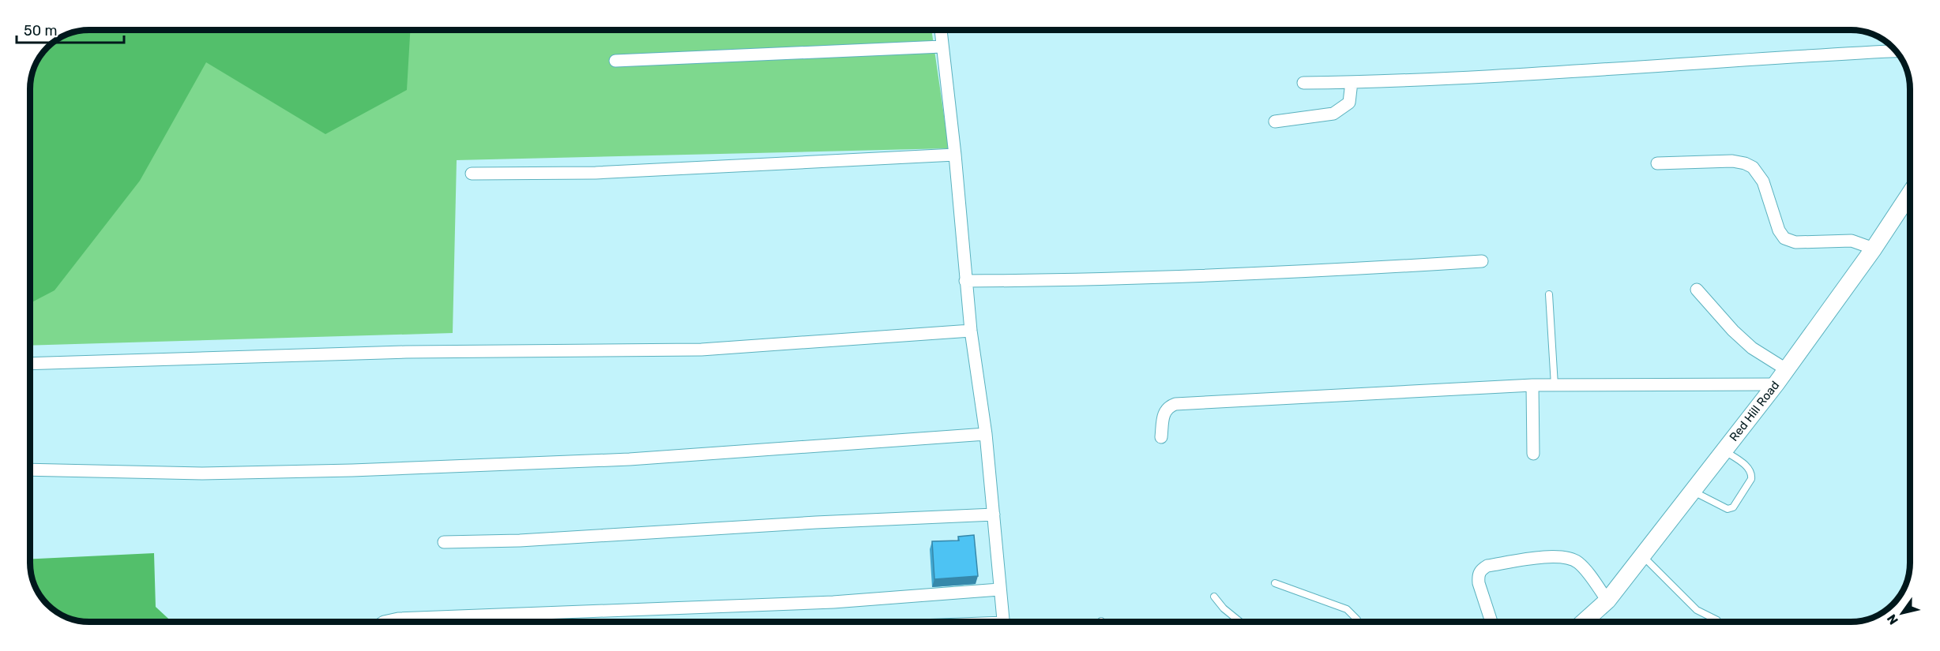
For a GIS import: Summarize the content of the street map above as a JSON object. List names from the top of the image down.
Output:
{
  "streets": {
    "street": ["Red Hill Road"]
  },
  "scale_bar": "50 m",
  "north": "bottom left"
}
